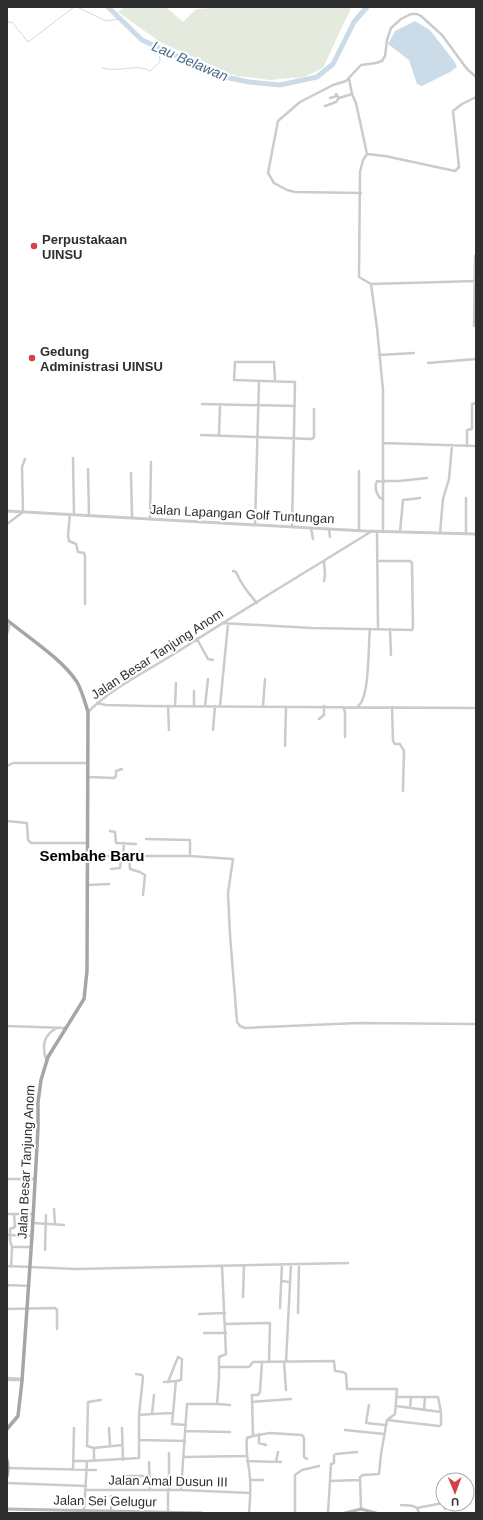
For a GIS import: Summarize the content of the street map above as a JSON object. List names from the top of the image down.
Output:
{
  "streets": {
    "main road": ["Jalan Besar Tanjung Anom", "Jalan Sei Gelugur"],
    "street": ["Jalan Lapangan Golf Tuntungan", "Jalan Amal Dusun III"]
  },
  "crossings": [
    ["Jalan Lapangan Golf Tuntungan", "Jalan Besar Tanjung Anom"]
  ],
  "districts": ["Sembahe Baru"],
  "water": ["Lau Belawan"],
  "places": ["Perpustakaan UINSU", "Gedung Administrasi UINSU"],
  "north": "bottom"
}
